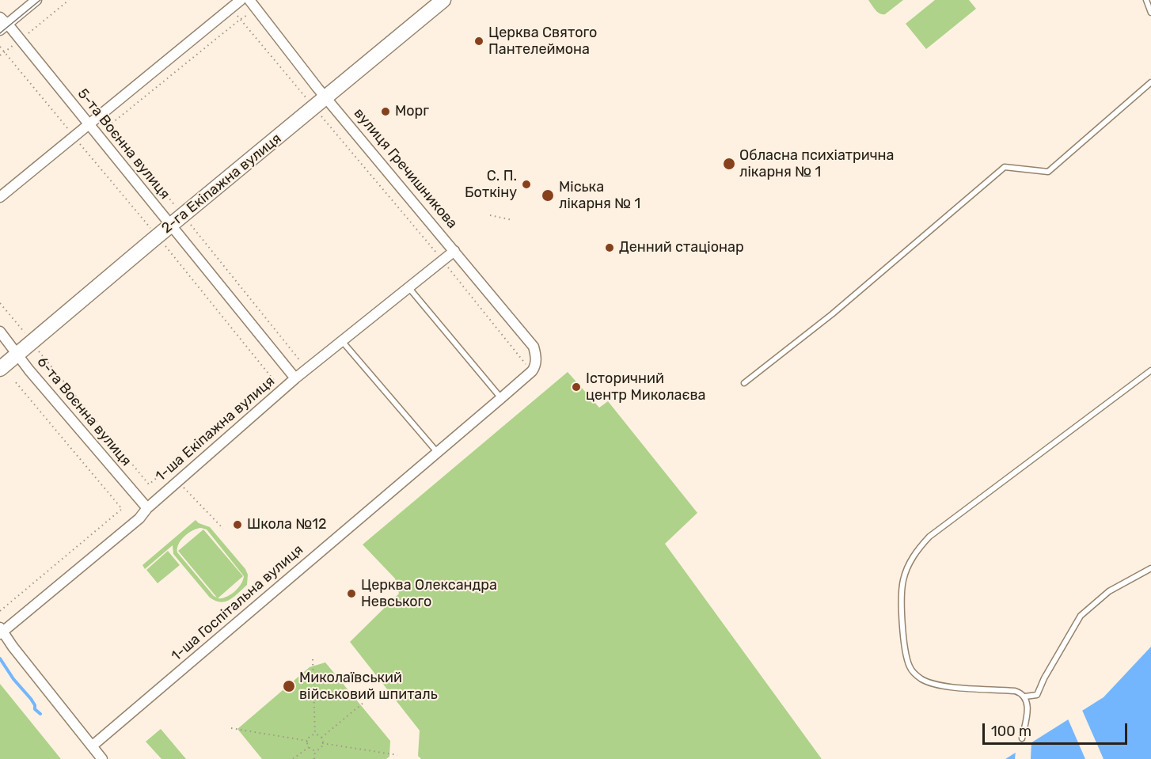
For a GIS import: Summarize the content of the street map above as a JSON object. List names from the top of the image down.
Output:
{
  "streets": {
    "street": [
      "5-та Воєнна вулиця",
      "вулиця Гречишникова",
      "2-га Екіпажна вулиця",
      "6-та Воєнна вулиця",
      "1-ша Екіпажна вулиця",
      "1-ша Госпітальна вулиця"
    ]
  },
  "crossings": [
    ["5-та Воєнна вулиця", "2-га Екіпажна вулиця"],
    ["5-та Воєнна вулиця", "1-ша Екіпажна вулиця"],
    ["вулиця Гречишникова", "2-га Екіпажна вулиця"],
    ["вулиця Гречишникова", "1-ша Екіпажна вулиця"],
    ["вулиця Гречишникова", "1-ша Госпітальна вулиця"],
    ["2-га Екіпажна вулиця", "6-та Воєнна вулиця"],
    ["6-та Воєнна вулиця", "1-ша Екіпажна вулиця"]
  ],
  "places": [
    "Церква Святого Пантелеймона",
    "Морг",
    "Обласна психіатрична лікарня № 1",
    "С. П. Боткіну",
    "Міська лікарня № 1",
    "Денний стаціонар",
    "Історичний центр Миколаєва",
    "Школа №12",
    "Церква Олександра Невського",
    "Миколаївський військовий шпиталь"
  ],
  "scale_bar": "100 m"
}
